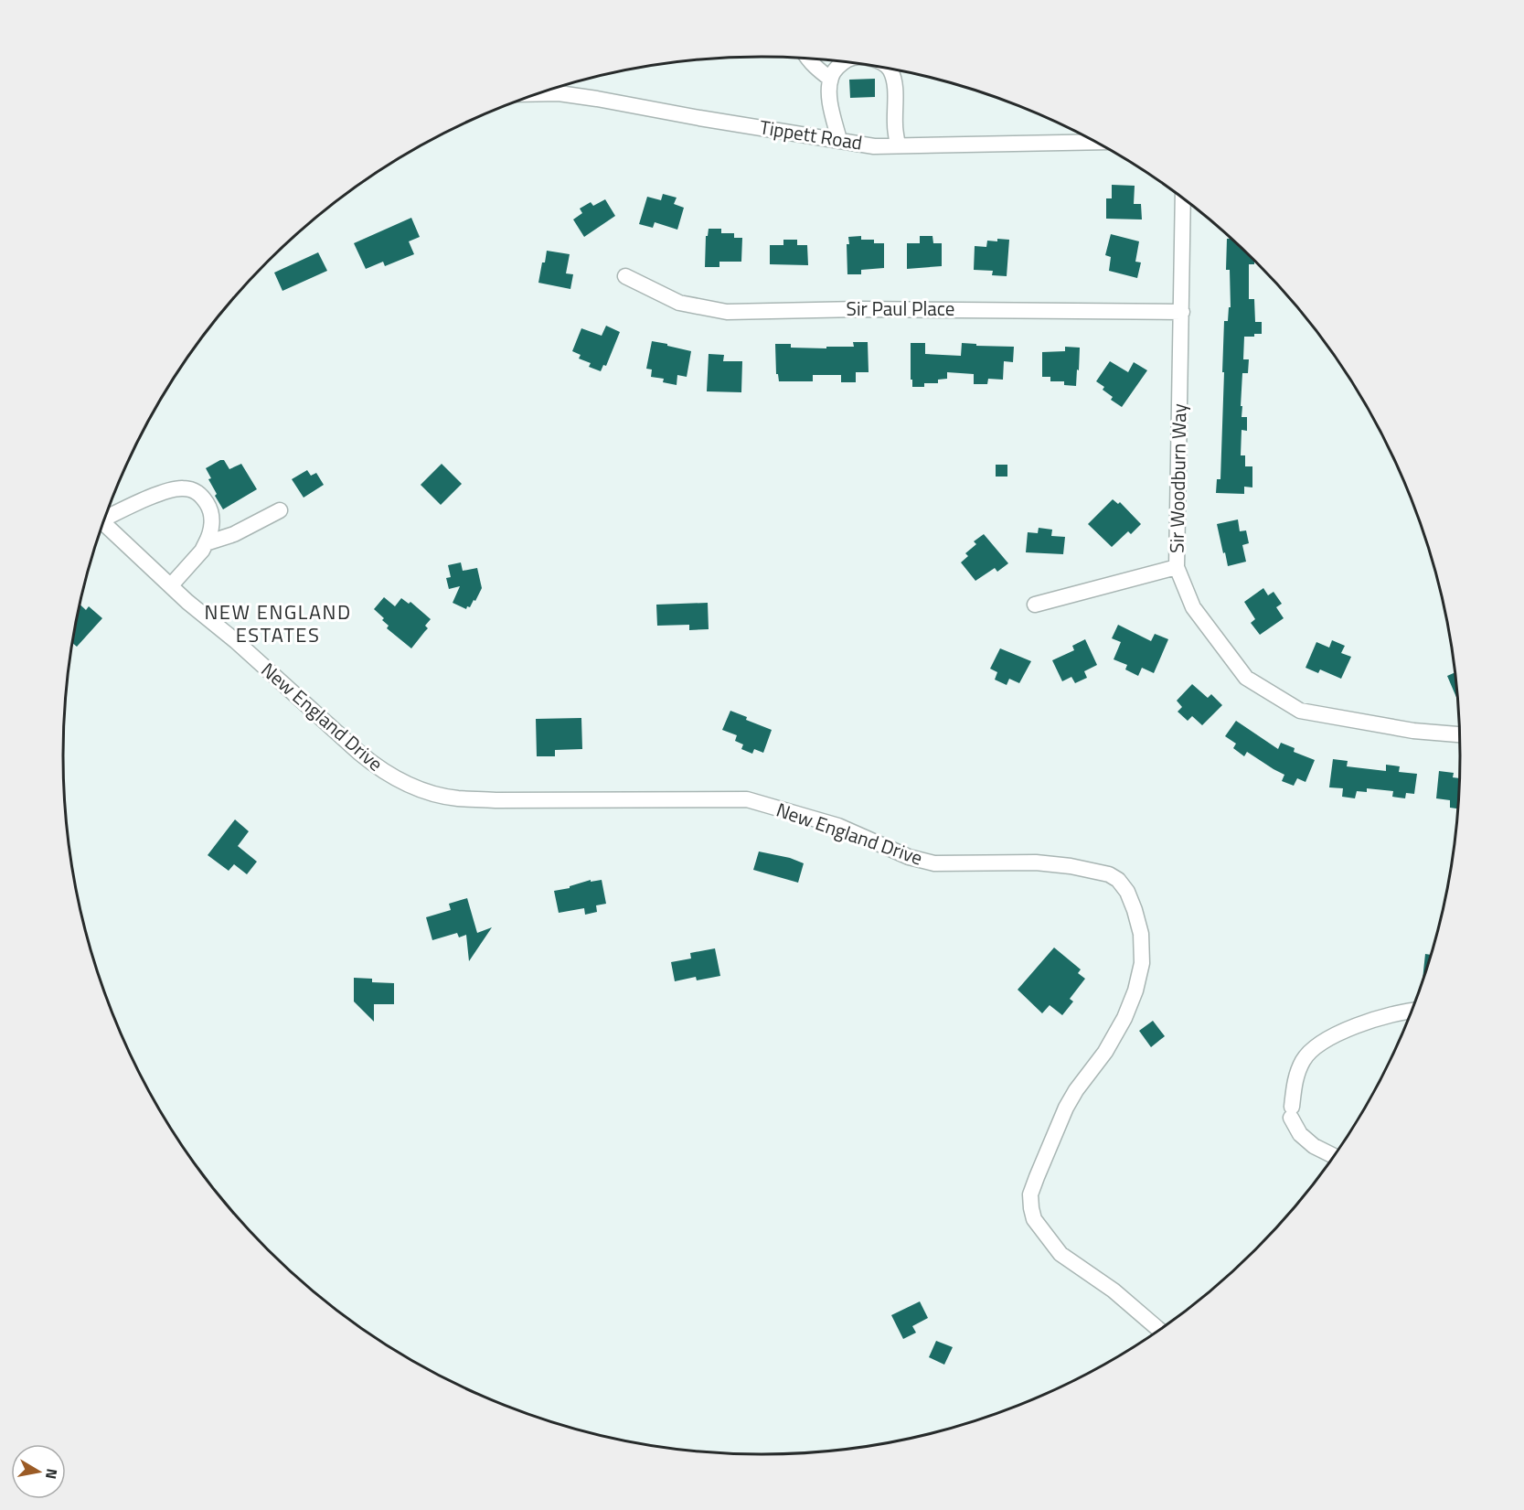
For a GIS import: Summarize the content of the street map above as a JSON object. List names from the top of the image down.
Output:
{
  "streets": {
    "street": [
      "Tippett Road",
      "Sir Paul Place",
      "Sir Woodburn Way",
      "New England Drive"
    ]
  },
  "crossings": [
    ["Sir Paul Place", "Sir Woodburn Way"]
  ],
  "districts": ["NEW ENGLAND ESTATES"],
  "north": "right"
}
